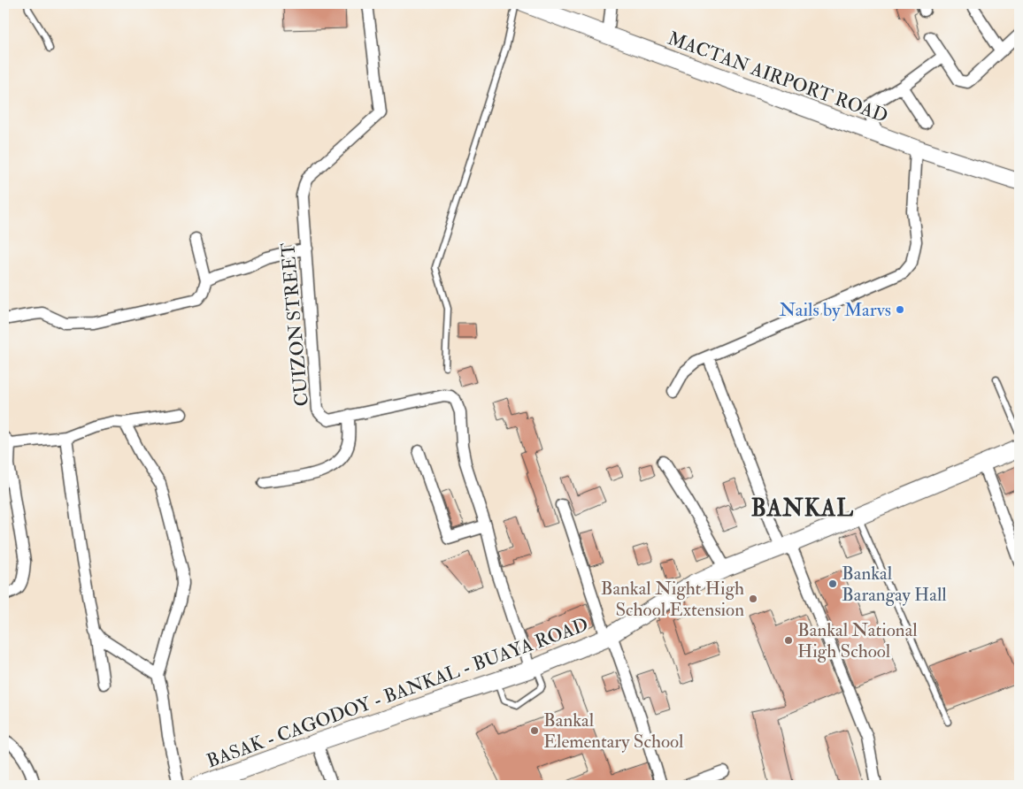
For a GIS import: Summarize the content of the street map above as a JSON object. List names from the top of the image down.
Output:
{
  "streets": {
    "street": ["MACTAN AIRPORT ROAD", "CUIZON STREET", "BASAK - CAGODOY - BANKAL - BUAYA ROAD"]
  },
  "crossings": [
    ["CUIZON STREET", "BASAK - CAGODOY - BANKAL - BUAYA ROAD"]
  ],
  "districts": ["BANKAL"],
  "places": [
    "Nails by Marvs",
    "Bankal Barangay Hall",
    "Bankal Night High School Extension",
    "Bankal National High School",
    "Bankal Elementary School"
  ]
}
